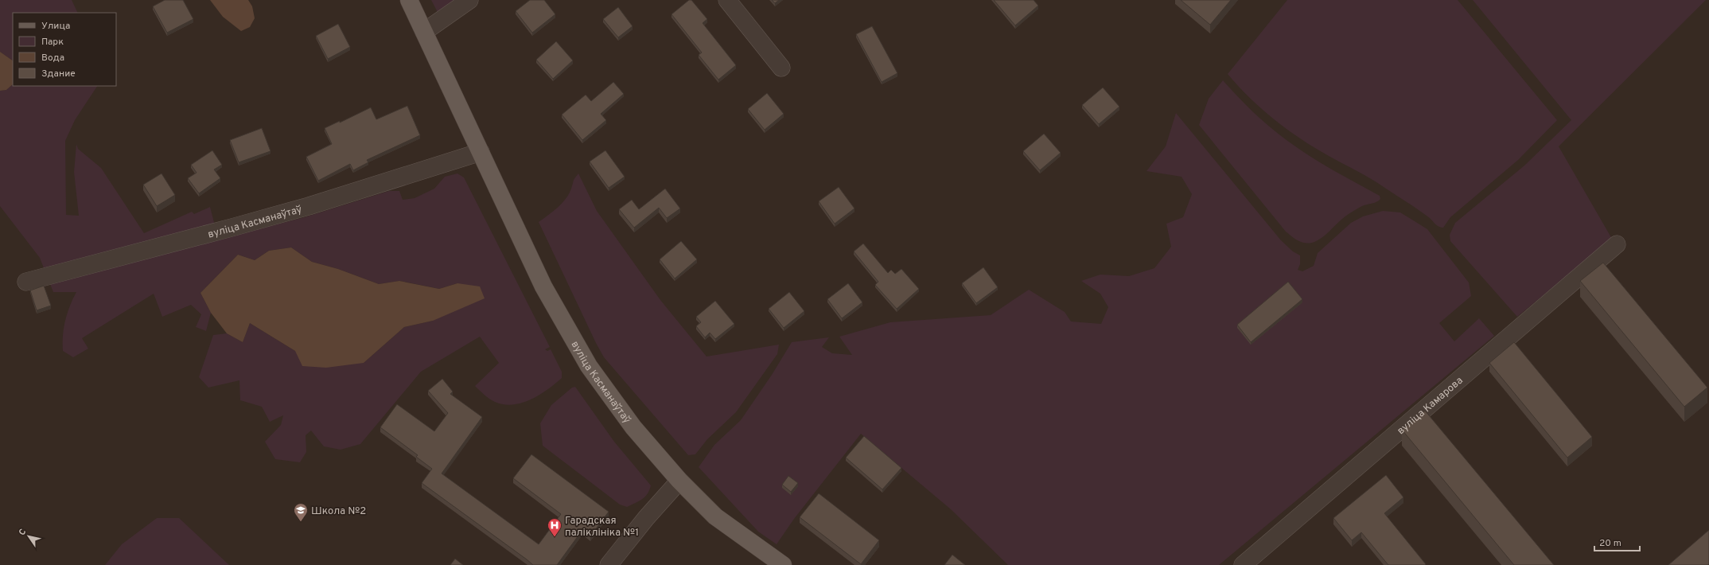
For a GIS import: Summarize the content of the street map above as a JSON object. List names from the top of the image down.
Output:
{
  "streets": {
    "main road": ["вуліца Касманаўтаў"],
    "street": ["вуліца Камарова"]
  },
  "places": {
    "school or university": ["Школа №2"],
    "hospital": ["Гарадская паліклініка №1"]
  },
  "legend": [
    "Улица",
    "Парк",
    "Вода",
    "Здание"
  ],
  "scale_bar": "20 m",
  "north": "top left"
}
